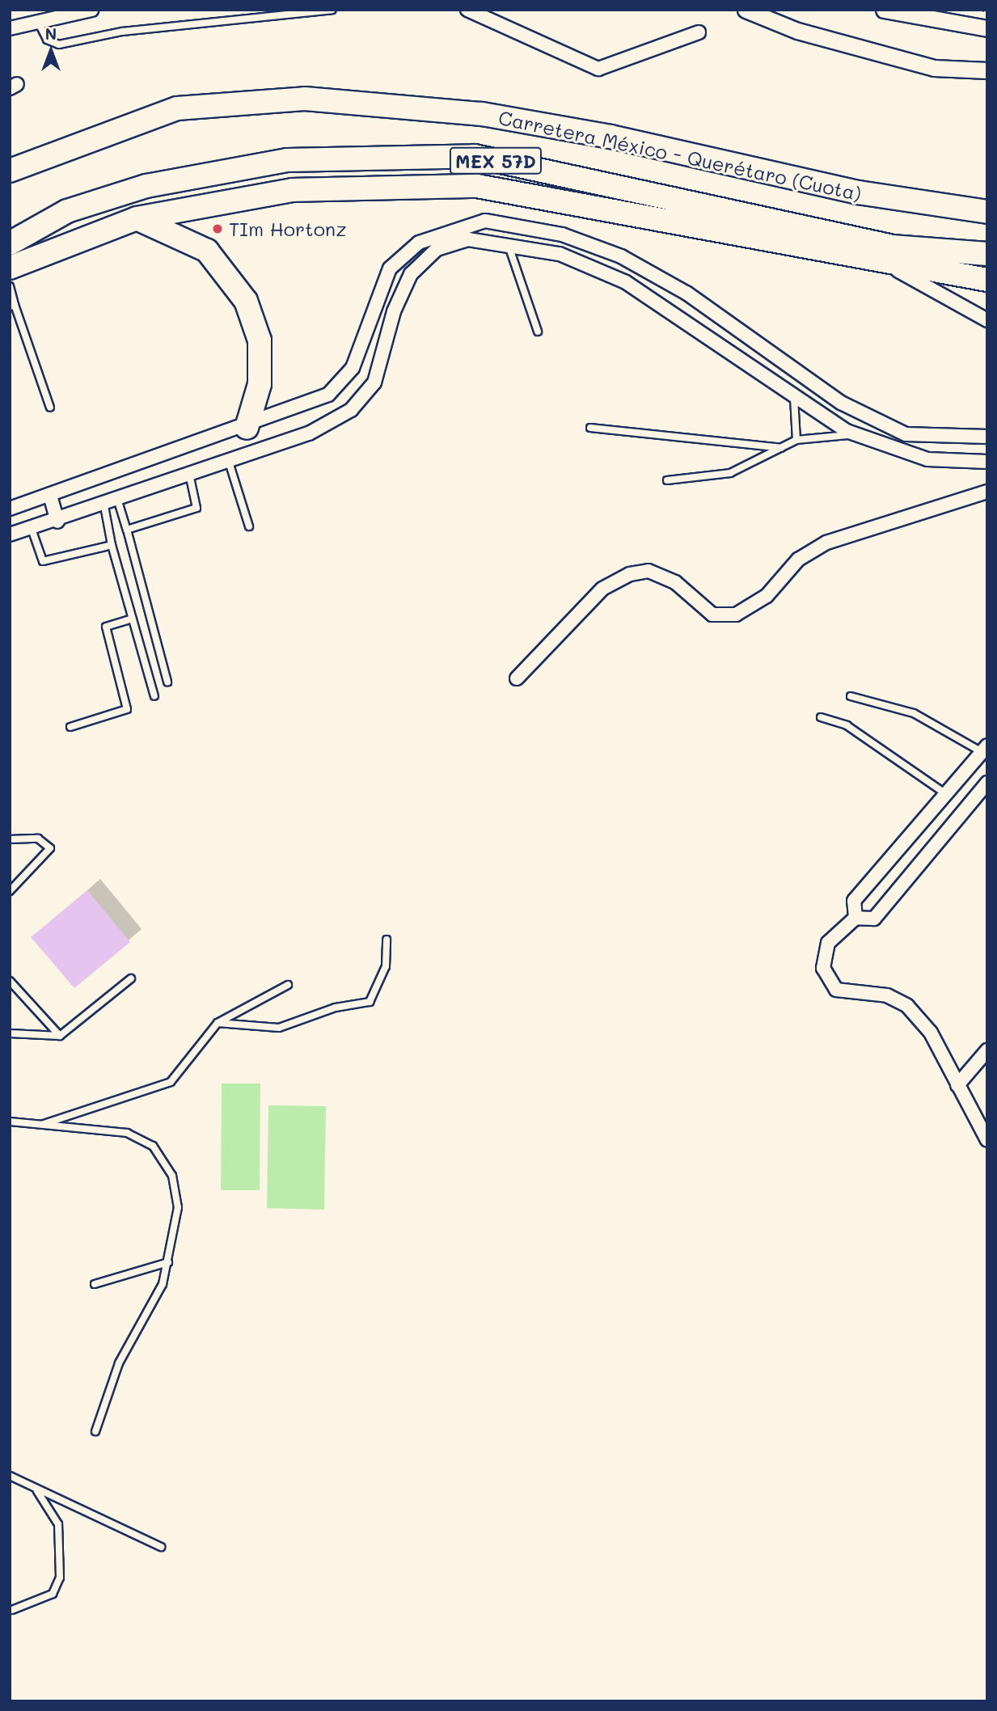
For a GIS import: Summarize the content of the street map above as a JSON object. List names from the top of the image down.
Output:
{
  "streets": {
    "highway": ["Carretera México - Querétaro (Cuota)", "MEX 57D"]
  },
  "places": ["TIm Hortonz"],
  "north": "top"
}
